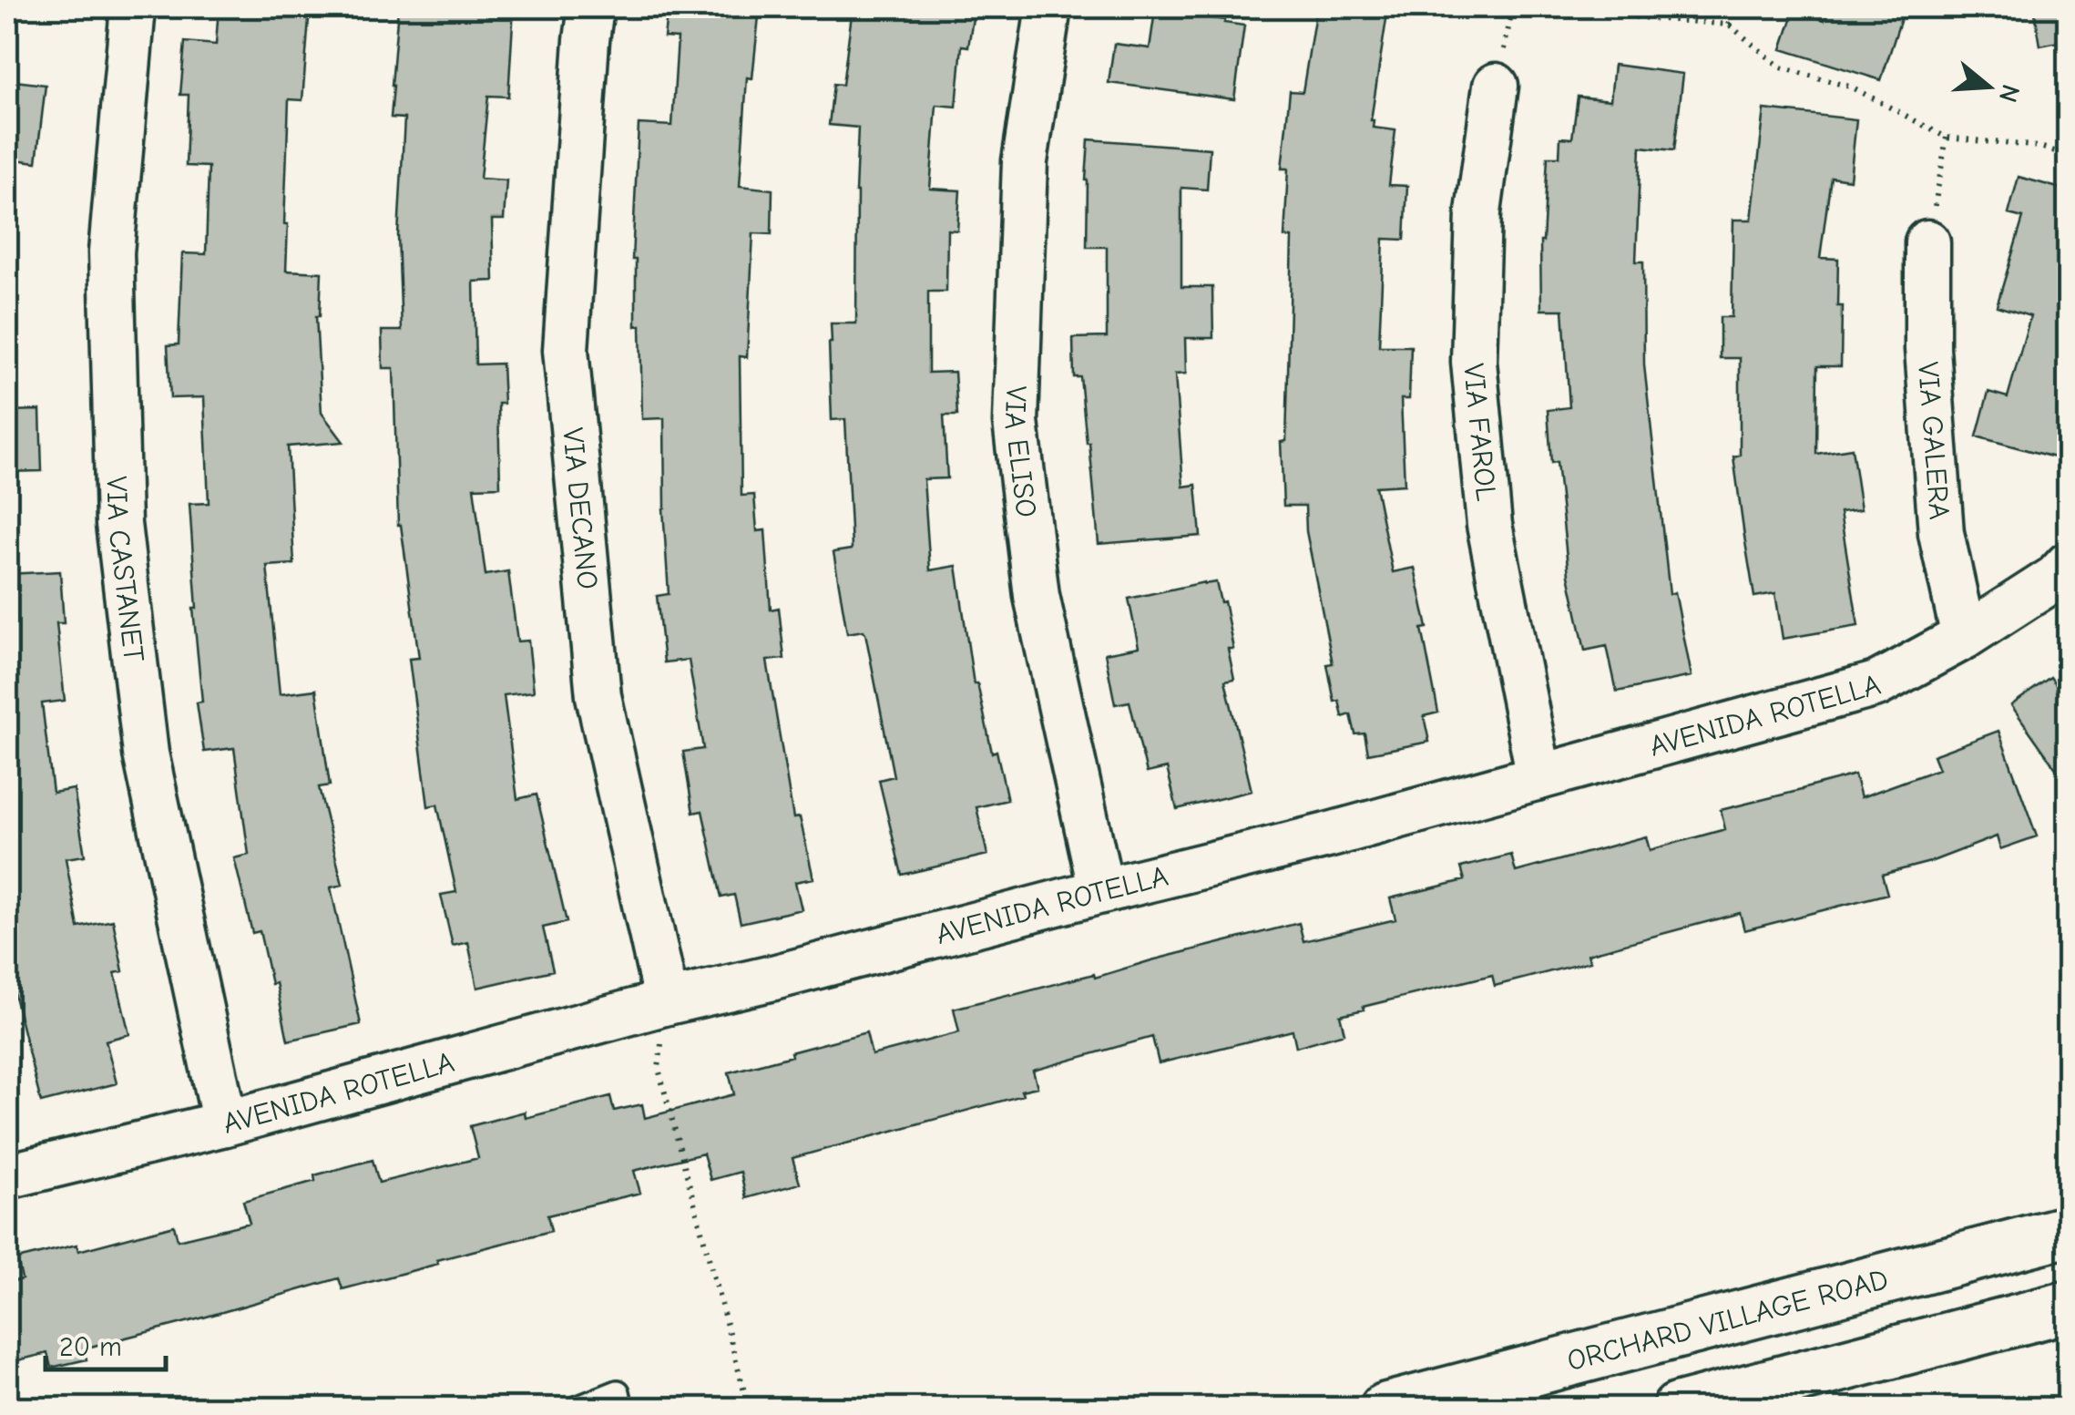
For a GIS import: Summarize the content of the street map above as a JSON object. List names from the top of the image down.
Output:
{
  "streets": {
    "main road": ["ORCHARD VILLAGE ROAD"],
    "street": [
      "VIA FAROL",
      "VIA GALERA",
      "VIA ELISO",
      "VIA DECANO",
      "VIA CASTANET",
      "AVENIDA ROTELLA"
    ]
  },
  "crossings": [
    ["VIA FAROL", "AVENIDA ROTELLA"],
    ["VIA GALERA", "AVENIDA ROTELLA"],
    ["VIA ELISO", "AVENIDA ROTELLA"],
    ["VIA DECANO", "AVENIDA ROTELLA"],
    ["VIA CASTANET", "AVENIDA ROTELLA"]
  ],
  "scale_bar": "20 m",
  "north": "right"
}
